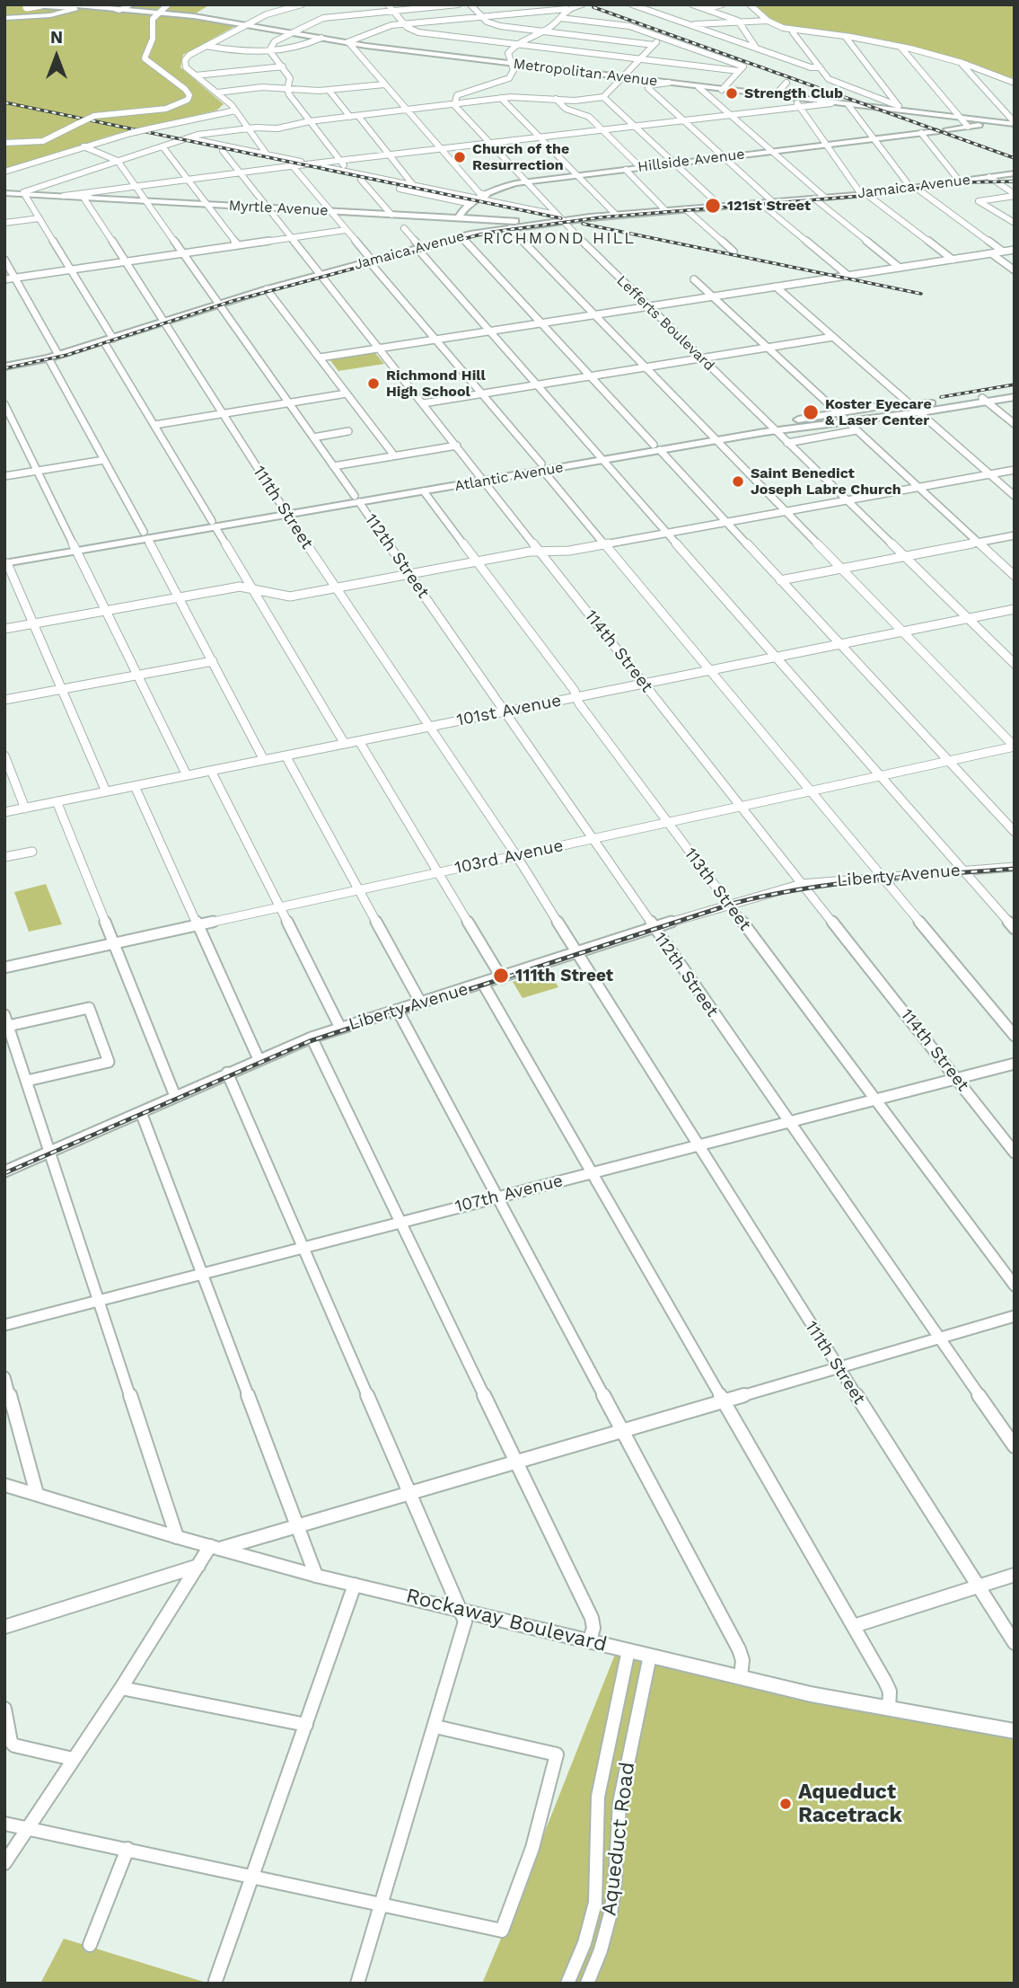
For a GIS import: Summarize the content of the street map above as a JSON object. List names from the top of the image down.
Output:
{
  "streets": {
    "main road": [
      "Metropolitan Avenue",
      "Hillside Avenue",
      "Jamaica Avenue",
      "Myrtle Avenue",
      "Atlantic Avenue",
      "Rockaway Boulevard"
    ],
    "street": [
      "Lefferts Boulevard",
      "111th Street",
      "112th Street",
      "114th Street",
      "101st Avenue",
      "103rd Avenue",
      "Liberty Avenue",
      "113th Street",
      "107th Avenue",
      "Aqueduct Road"
    ]
  },
  "crossings": [
    ["Hillside Avenue", "Myrtle Avenue"],
    ["Hillside Avenue", "Lefferts Boulevard"],
    ["Jamaica Avenue", "Myrtle Avenue"],
    ["Jamaica Avenue", "Lefferts Boulevard"],
    ["Jamaica Avenue", "111th Street"],
    ["Jamaica Avenue", "112th Street"],
    ["Jamaica Avenue", "114th Street"],
    ["Myrtle Avenue", "111th Street"],
    ["Myrtle Avenue", "112th Street"],
    ["Myrtle Avenue", "114th Street"],
    ["Lefferts Boulevard", "Atlantic Avenue"],
    ["Lefferts Boulevard", "101st Avenue"],
    ["Atlantic Avenue", "111th Street"],
    ["Atlantic Avenue", "112th Street"],
    ["Atlantic Avenue", "114th Street"],
    ["Atlantic Avenue", "113th Street"],
    ["111th Street", "101st Avenue"],
    ["111th Street", "103rd Avenue"],
    ["111th Street", "Liberty Avenue"],
    ["111th Street", "107th Avenue"],
    ["112th Street", "101st Avenue"],
    ["112th Street", "103rd Avenue"],
    ["112th Street", "Liberty Avenue"],
    ["112th Street", "107th Avenue"],
    ["114th Street", "101st Avenue"],
    ["114th Street", "103rd Avenue"],
    ["114th Street", "Liberty Avenue"],
    ["114th Street", "107th Avenue"],
    ["101st Avenue", "113th Street"],
    ["103rd Avenue", "113th Street"],
    ["Liberty Avenue", "113th Street"],
    ["113th Street", "107th Avenue"],
    ["Rockaway Boulevard", "Aqueduct Road"]
  ],
  "districts": ["RICHMOND HILL"],
  "places": [
    "Strength Club",
    "Church of the Resurrection",
    "121st Street",
    "Richmond Hill High School",
    "Koster Eyecare & Laser Center",
    "Saint Benedict Joseph Labre Church",
    "111th Street",
    "Aqueduct Racetrack"
  ],
  "north": "top"
}
